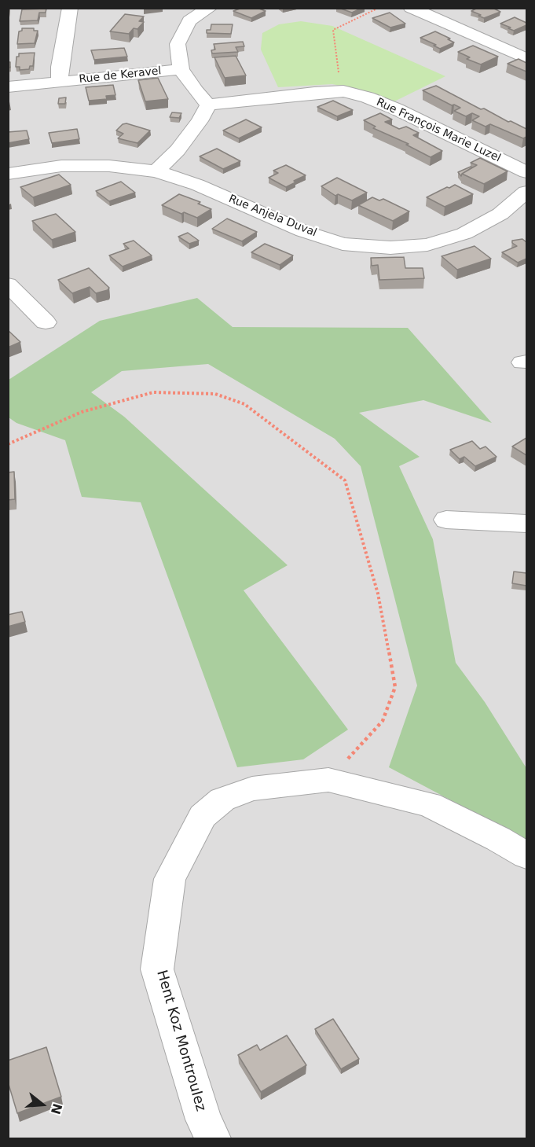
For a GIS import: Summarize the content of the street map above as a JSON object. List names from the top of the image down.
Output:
{
  "streets": {
    "street": [
      "Rue de Keravel",
      "Rue François Marie Luzel",
      "Rue Anjela Duval",
      "Hent Koz Montroulez"
    ]
  },
  "north": "right"
}
